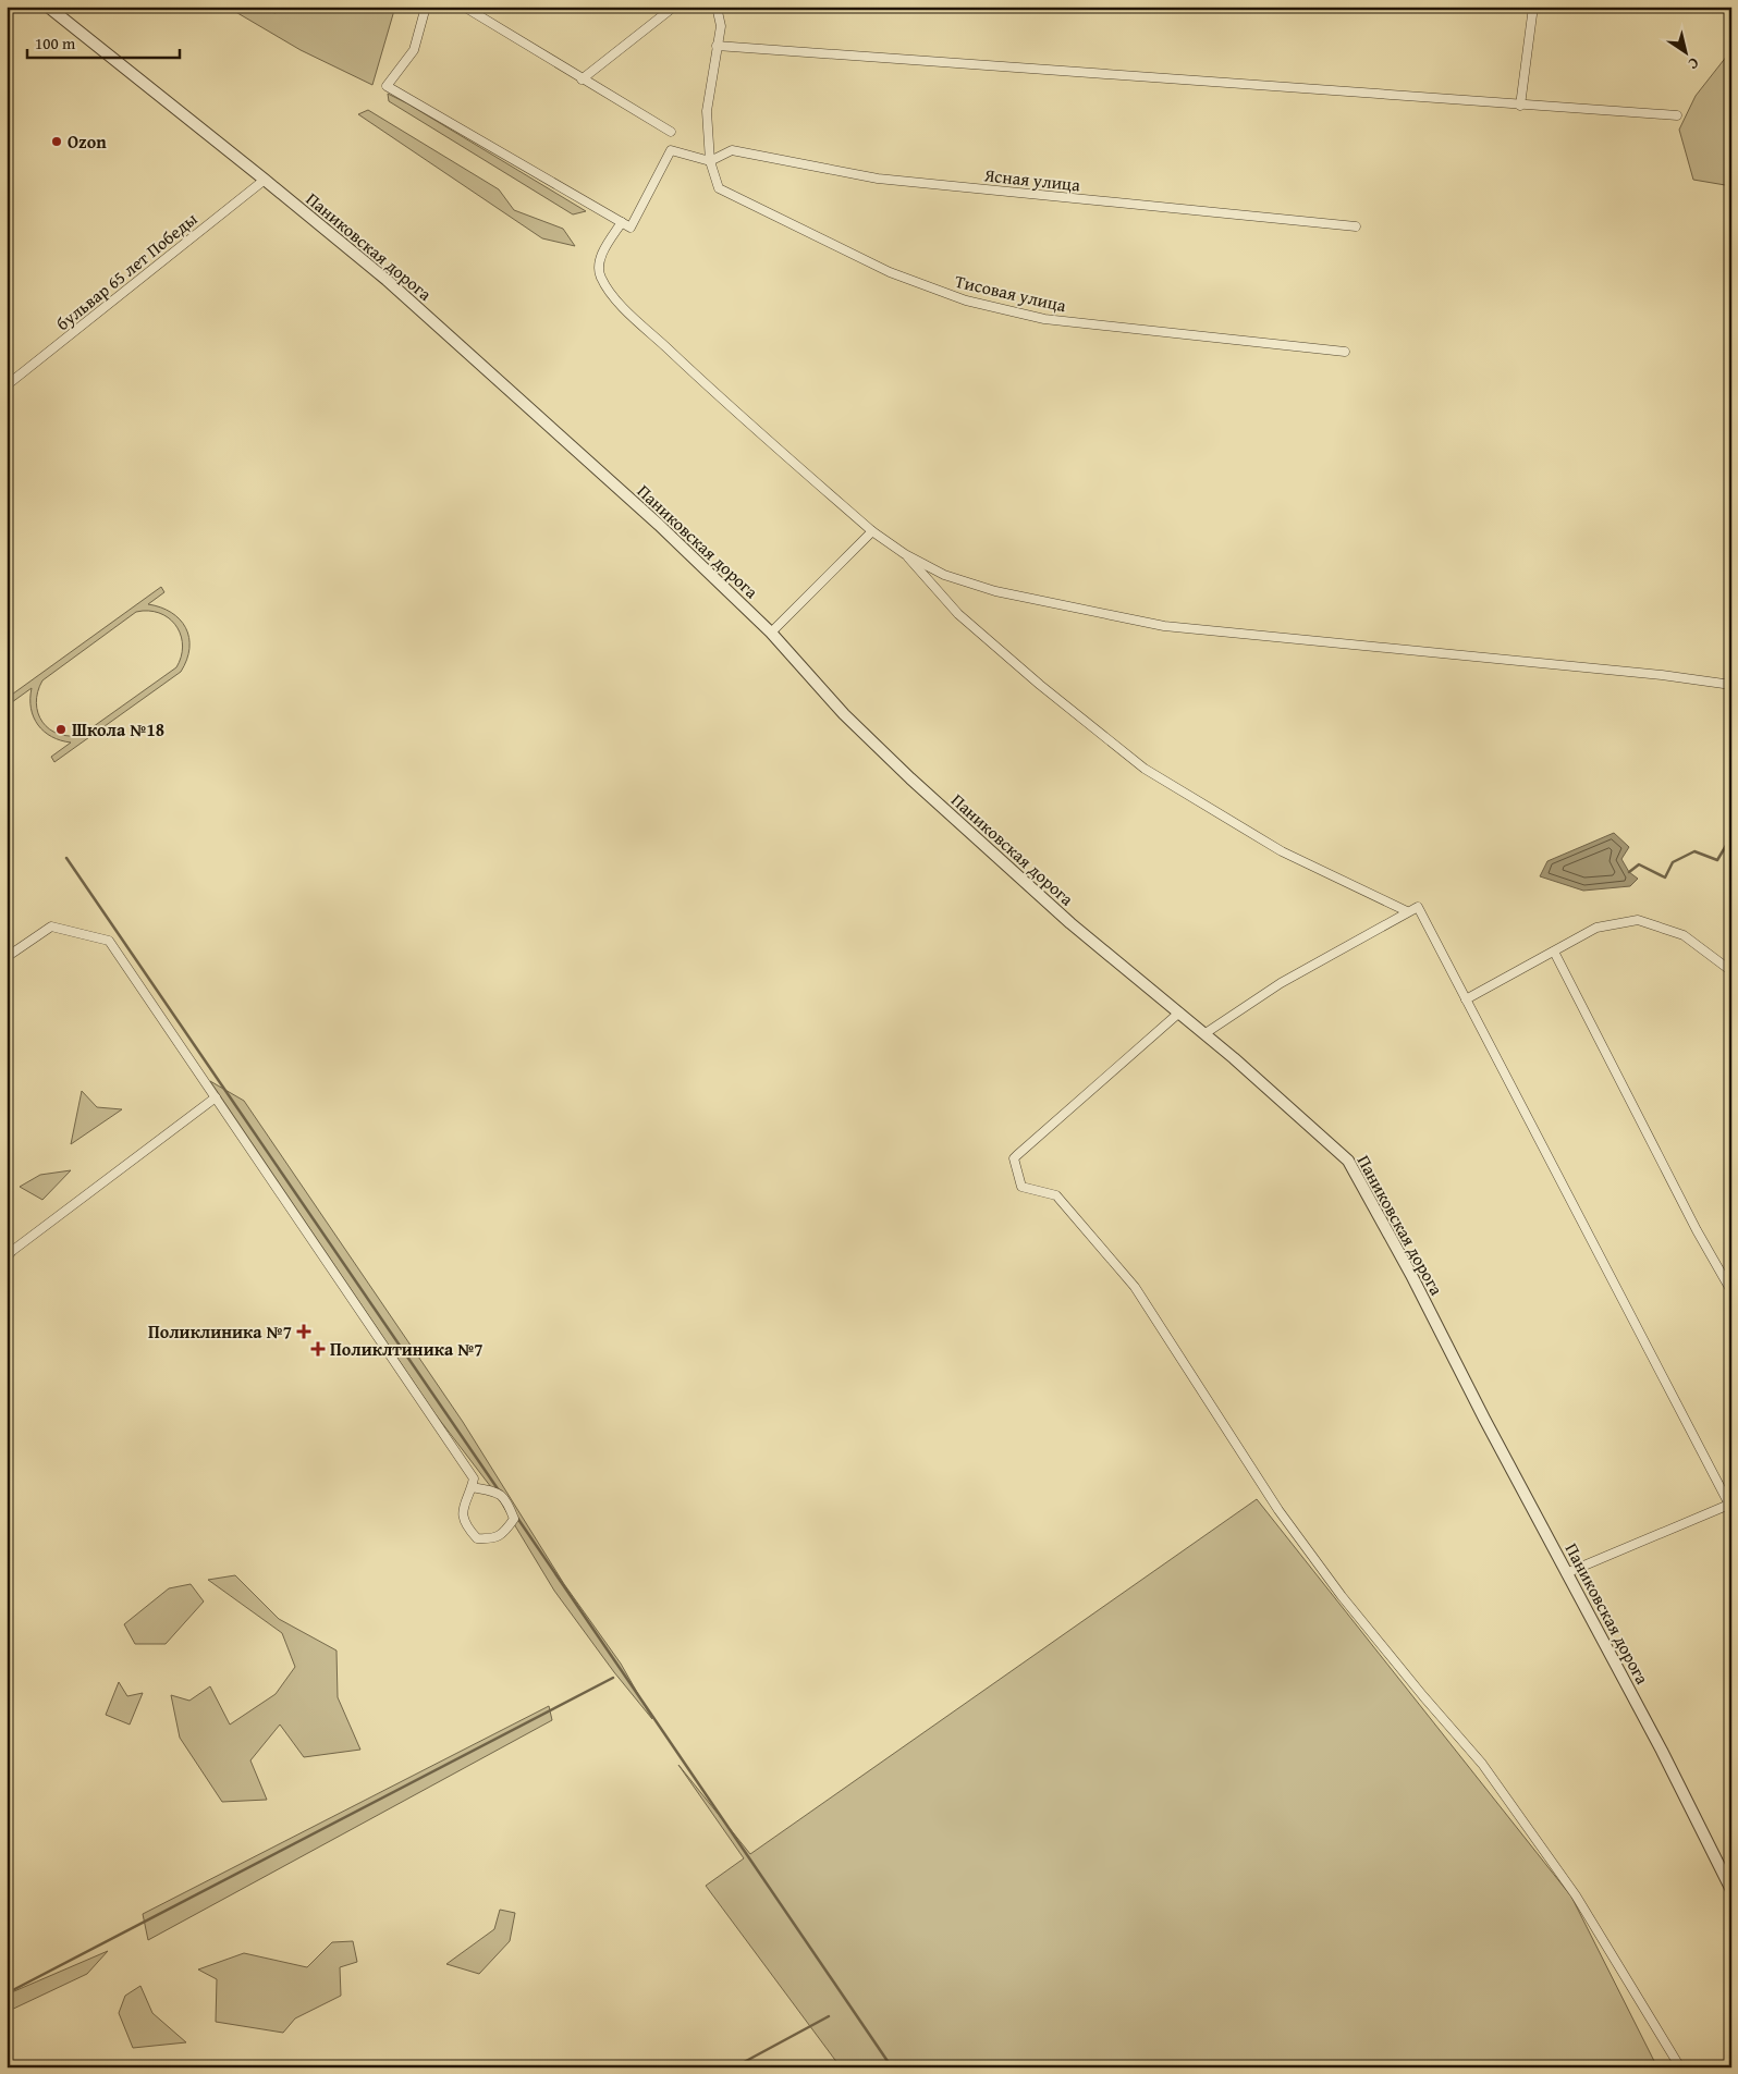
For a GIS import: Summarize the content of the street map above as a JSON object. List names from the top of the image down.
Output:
{
  "streets": {
    "street": [
      "Ясная улица",
      "Паниковская дорога",
      "бульвар 65 лет Победы",
      "Тисовая улица"
    ]
  },
  "crossings": [
    ["Ясная улица", "Тисовая улица"],
    ["Паниковская дорога", "бульвар 65 лет Победы"]
  ],
  "places": {
    "other": ["Ozon", "Школа №18"],
    "health": ["Поликлиника №7", "Поликлтиника №7"]
  },
  "scale_bar": "100 m",
  "north": "bottom right"
}
